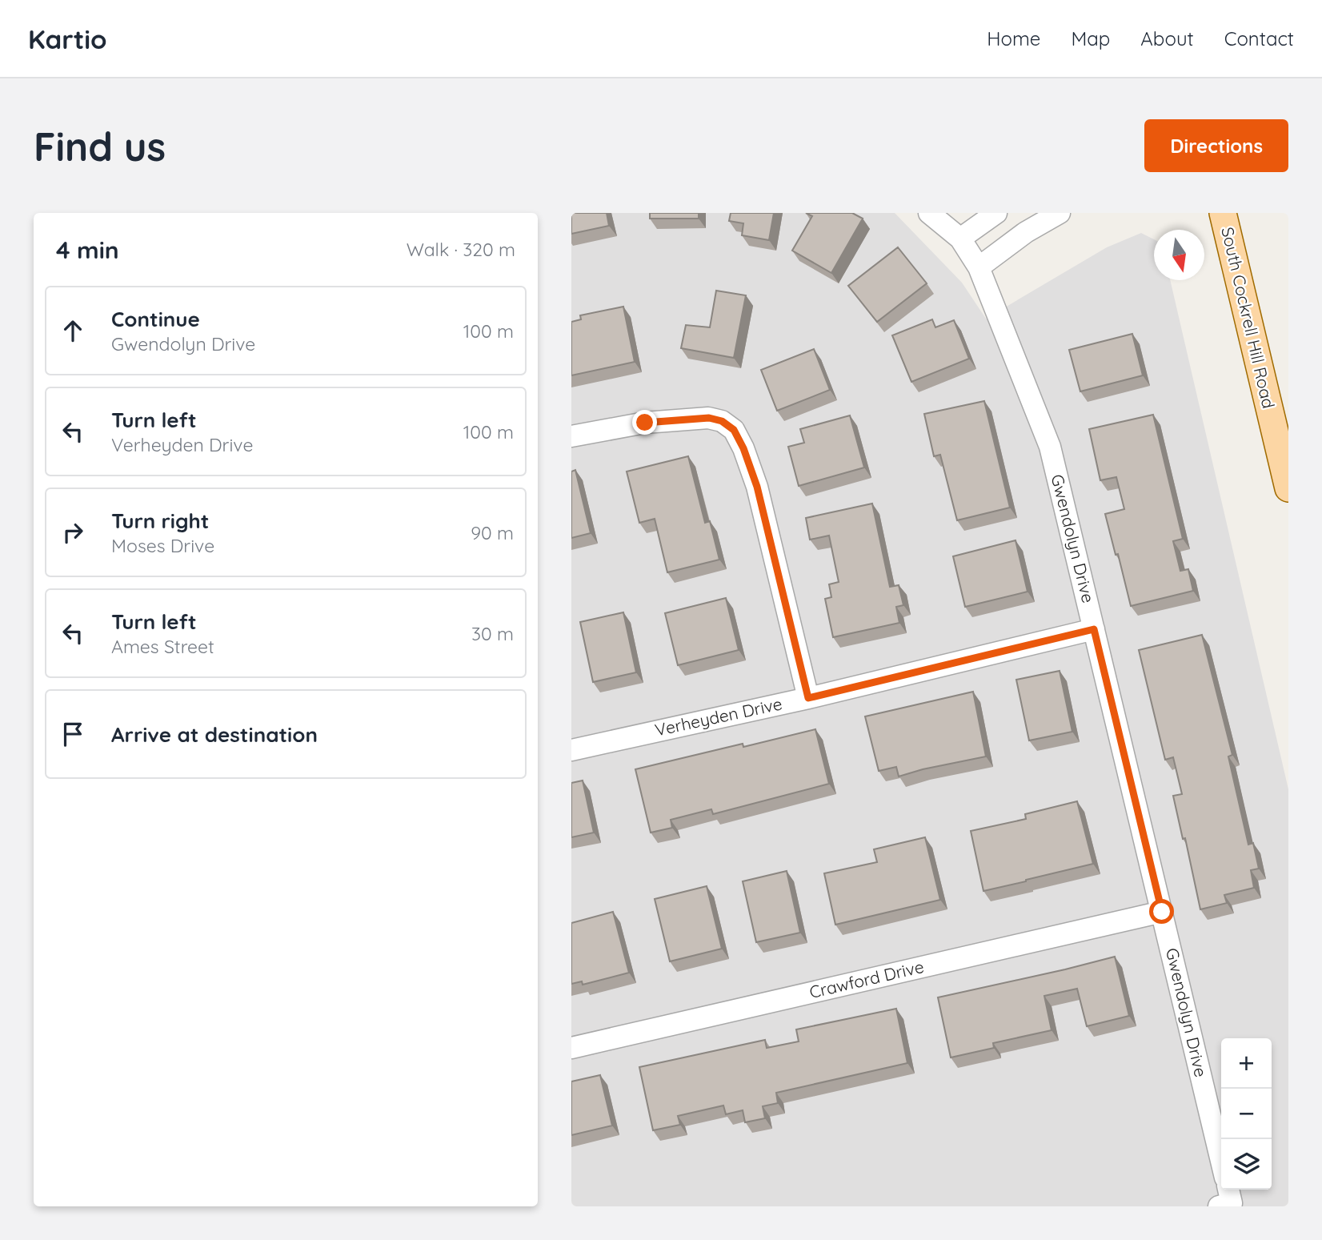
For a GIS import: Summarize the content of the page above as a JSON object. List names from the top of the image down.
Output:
{
  "streets": {
    "main road": ["South Cockrell Hill Road"],
    "street": ["Gwendolyn Drive", "Verheyden Drive", "Crawford Drive"]
  },
  "crossings": [
    ["Gwendolyn Drive", "Verheyden Drive"],
    ["Gwendolyn Drive", "Crawford Drive"]
  ],
  "north": "bottom",
  "page": {
    "header": "Kartio",
    "nav": [
      "Home",
      "Map",
      "About",
      "Contact"
    ],
    "buttons": "Directions",
    "title": "Find us",
    "heading": ["4 min", "Walk · 320 m"],
    "list": [
      ["Continue", "Gwendolyn Drive", "100 m"],
      ["Turn left", "Verheyden Drive", "100 m"],
      ["Turn right", "Moses Drive", "90 m"],
      ["Turn left", "Ames Street", "30 m"],
      "Arrive at destination"
    ],
    "map_buttons": ["+", "−"]
  }
}
